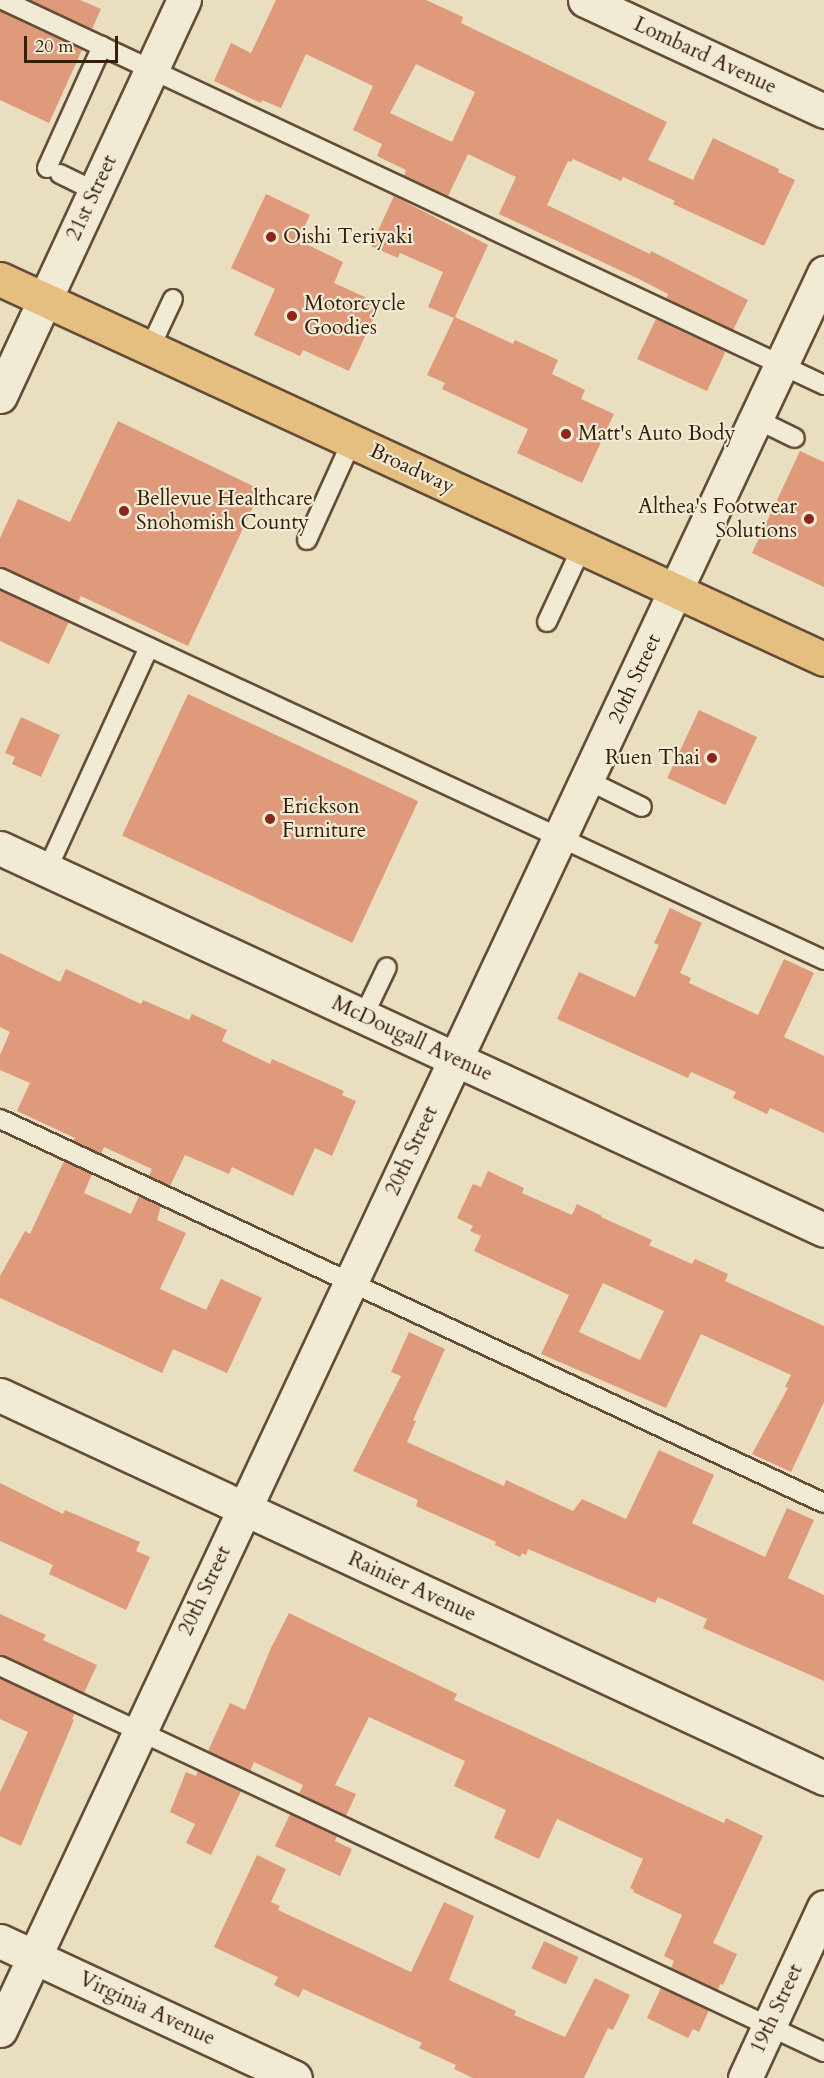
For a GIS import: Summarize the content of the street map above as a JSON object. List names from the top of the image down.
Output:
{
  "streets": {
    "main road": ["Broadway"],
    "street": [
      "Lombard Avenue",
      "21st Street",
      "20th Street",
      "McDougall Avenue",
      "Rainier Avenue",
      "Virginia Avenue",
      "19th Street"
    ]
  },
  "crossings": [
    ["21st Street", "Broadway"],
    ["Broadway", "20th Street"],
    ["20th Street", "McDougall Avenue"],
    ["20th Street", "Rainier Avenue"],
    ["20th Street", "Virginia Avenue"]
  ],
  "places": [
    "Oishi Teriyaki",
    "Motorcycle Goodies",
    "Matt's Auto Body",
    "Bellevue Healthcare Snohomish County",
    "Althea's Footwear Solutions",
    "Ruen Thai",
    "Erickson Furniture"
  ],
  "scale_bar": "20 m"
}
